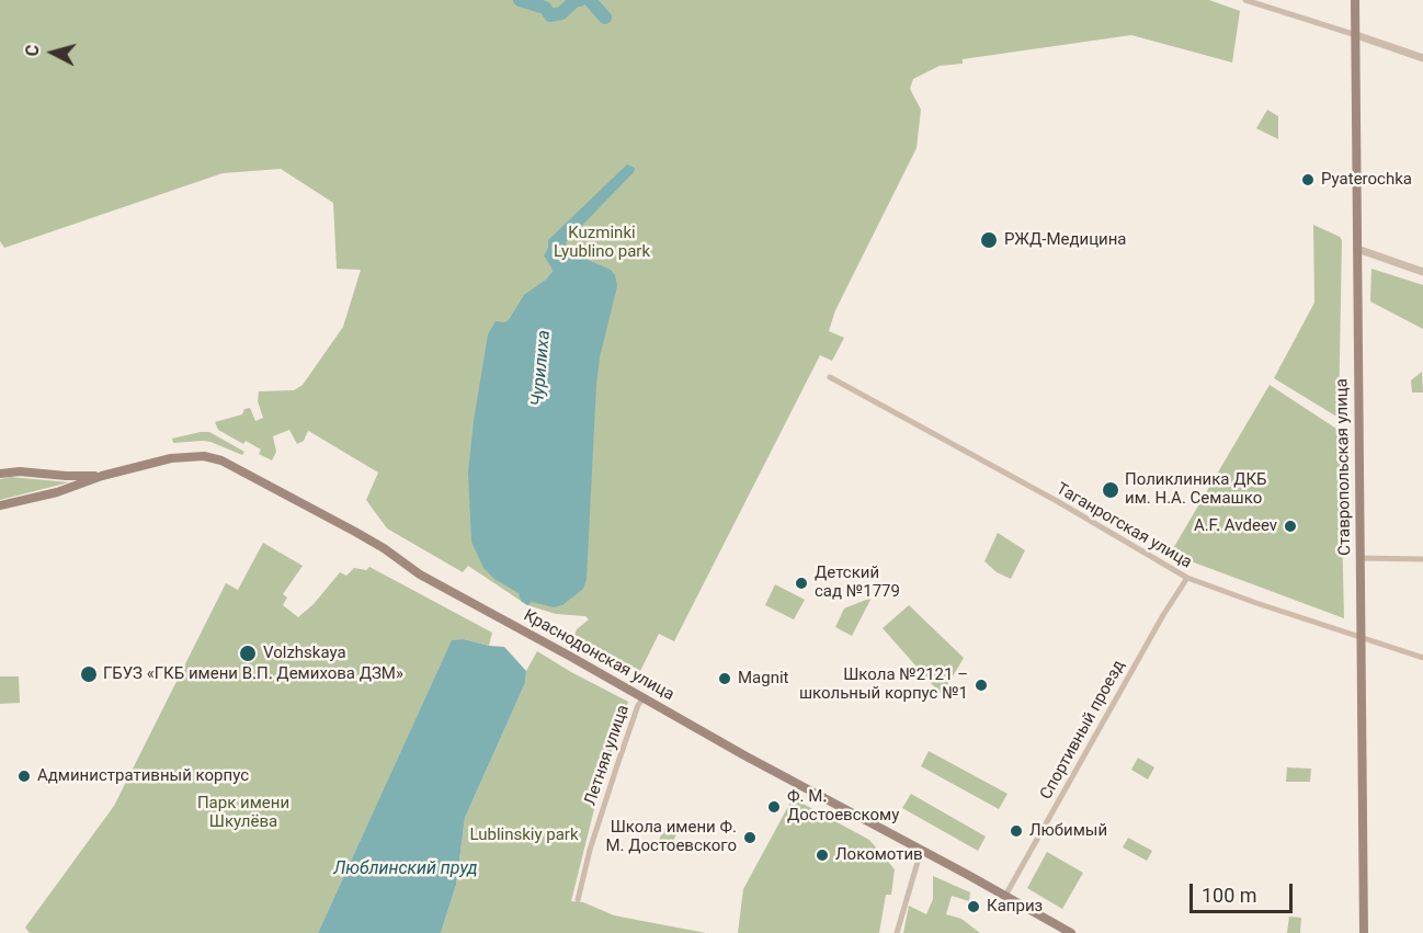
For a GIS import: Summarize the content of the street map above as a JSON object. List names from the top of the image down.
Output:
{
  "streets": {
    "main road": ["Ставропольская улица", "Краснодонская улица"],
    "street": ["Таганрогская улица", "Спортивный проезд", "Летняя улица"]
  },
  "crossings": [
    ["Ставропольская улица", "Таганрогская улица"],
    ["Таганрогская улица", "Спортивный проезд"],
    ["Краснодонская улица", "Спортивный проезд"],
    ["Краснодонская улица", "Летняя улица"]
  ],
  "water": ["Чурилиха", "Люблинский пруд"],
  "parks": ["Kuzminki Lyublino park", "Парк имени Шкулёва", "Lublinskiy park"],
  "places": [
    "Pyaterochka",
    "РЖД-Медицина",
    "Поликлиника ДКБ им. Н.А. Семашко",
    "A.F. Avdeev",
    "Детский сад №1779",
    "Volzhskaya",
    "ГБУЗ «ГКБ имени В.П. Демихова ДЗМ»",
    "Magnit",
    "Школа №2121 – школьный корпус №1",
    "Административный корпус",
    "Ф. М. Достоевскому",
    "Любимый",
    "Школа имени Ф. М. Достоевского",
    "Локомотив",
    "Каприз"
  ],
  "scale_bar": "100 m",
  "north": "left"
}
